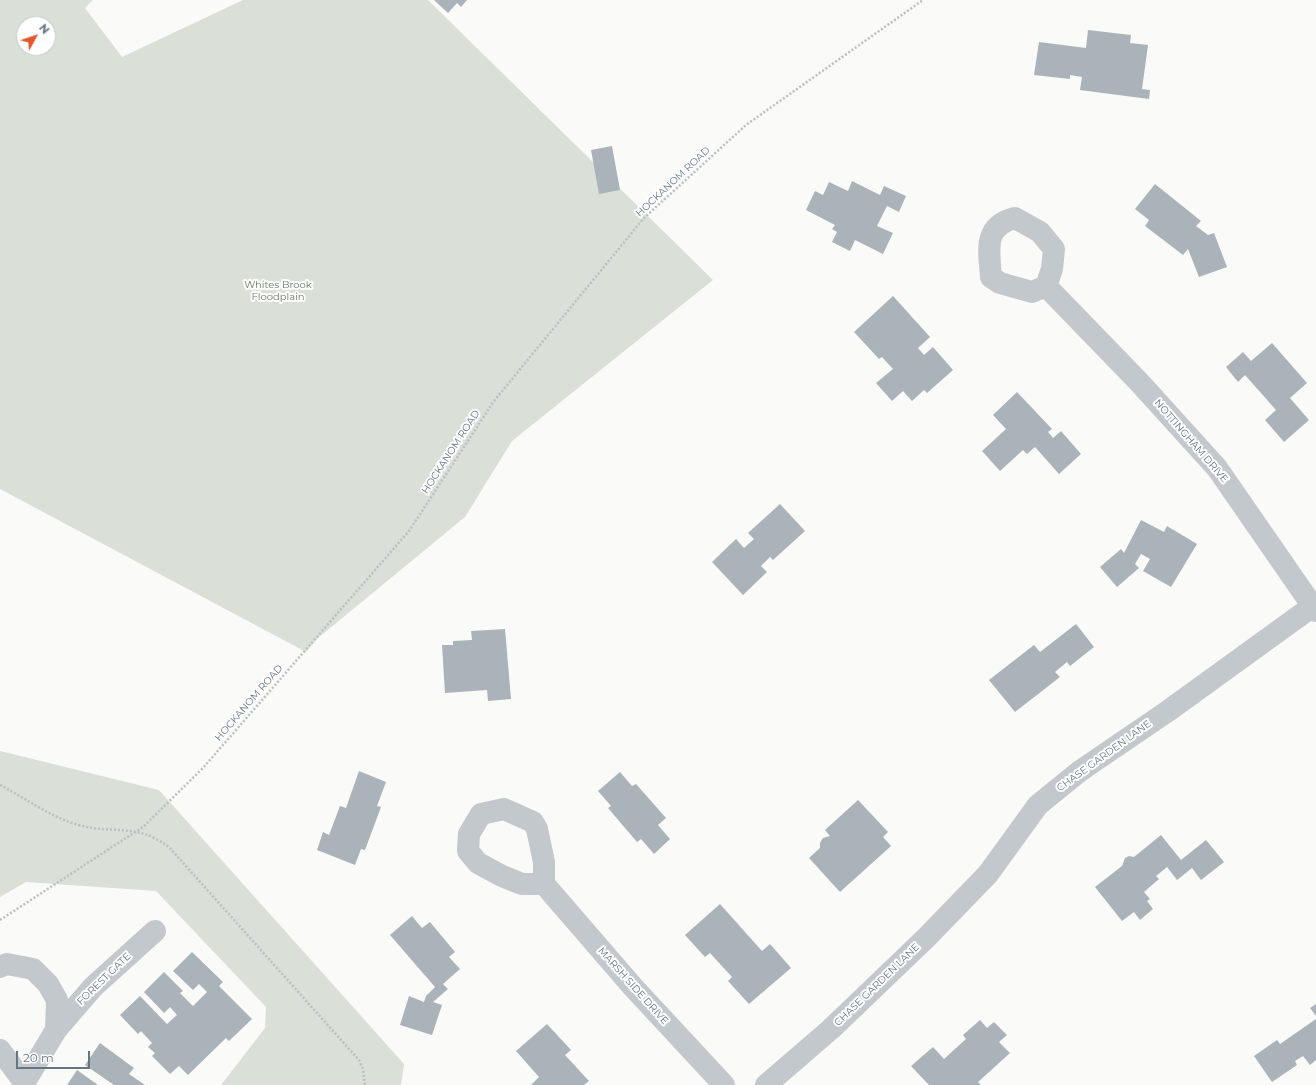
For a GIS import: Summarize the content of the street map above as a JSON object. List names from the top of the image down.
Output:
{
  "streets": {
    "street": [
      "NOTTINGHAM DRIVE",
      "CHASE GARDEN LANE",
      "FOREST GATE",
      "MARSH SIDE DRIVE"
    ],
    "path": ["HOCKANOM ROAD"]
  },
  "crossings": [
    ["NOTTINGHAM DRIVE", "CHASE GARDEN LANE"]
  ],
  "parks": ["Whites Brook Floodplain"],
  "scale_bar": "20 m",
  "north": "top right"
}
